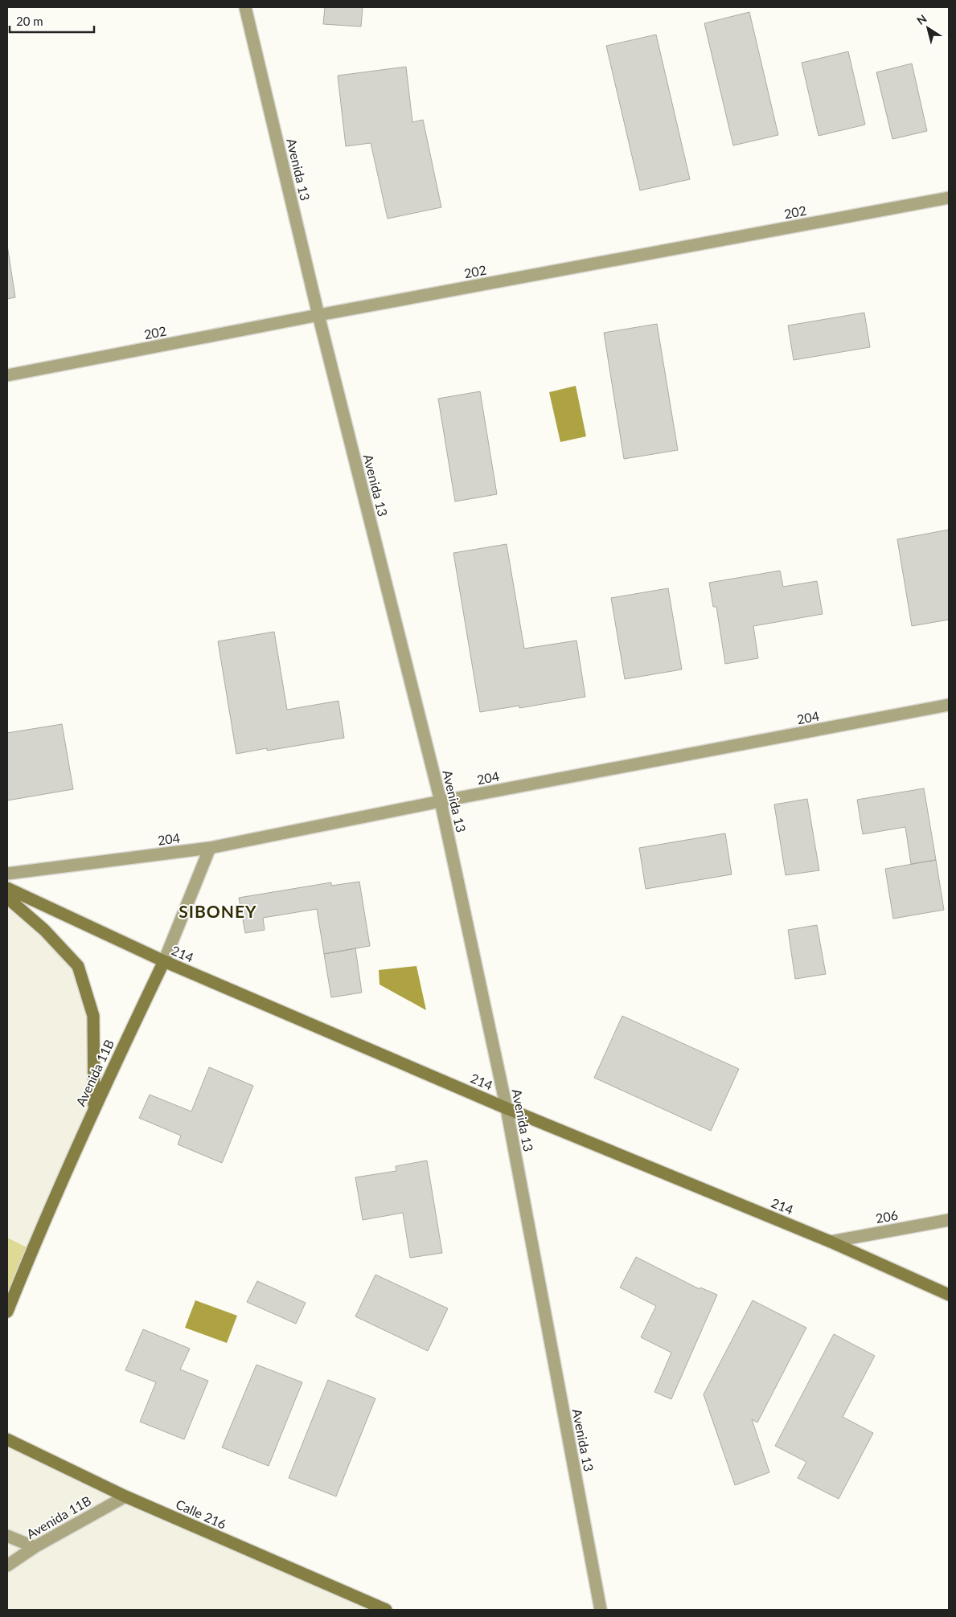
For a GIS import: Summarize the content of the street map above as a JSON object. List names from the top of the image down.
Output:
{
  "streets": {
    "street": [
      "Avenida 13",
      "202",
      "204",
      "214",
      "Avenida 11B",
      "206",
      "Calle 216"
    ]
  },
  "crossings": [
    ["Avenida 13", "202"],
    ["Avenida 13", "204"],
    ["Avenida 13", "214"],
    ["204", "Avenida 11B"],
    ["214", "Avenida 11B"],
    ["214", "206"],
    ["Avenida 11B", "Calle 216"]
  ],
  "districts": ["SIBONEY"],
  "scale_bar": "20 m",
  "north": "top left"
}
